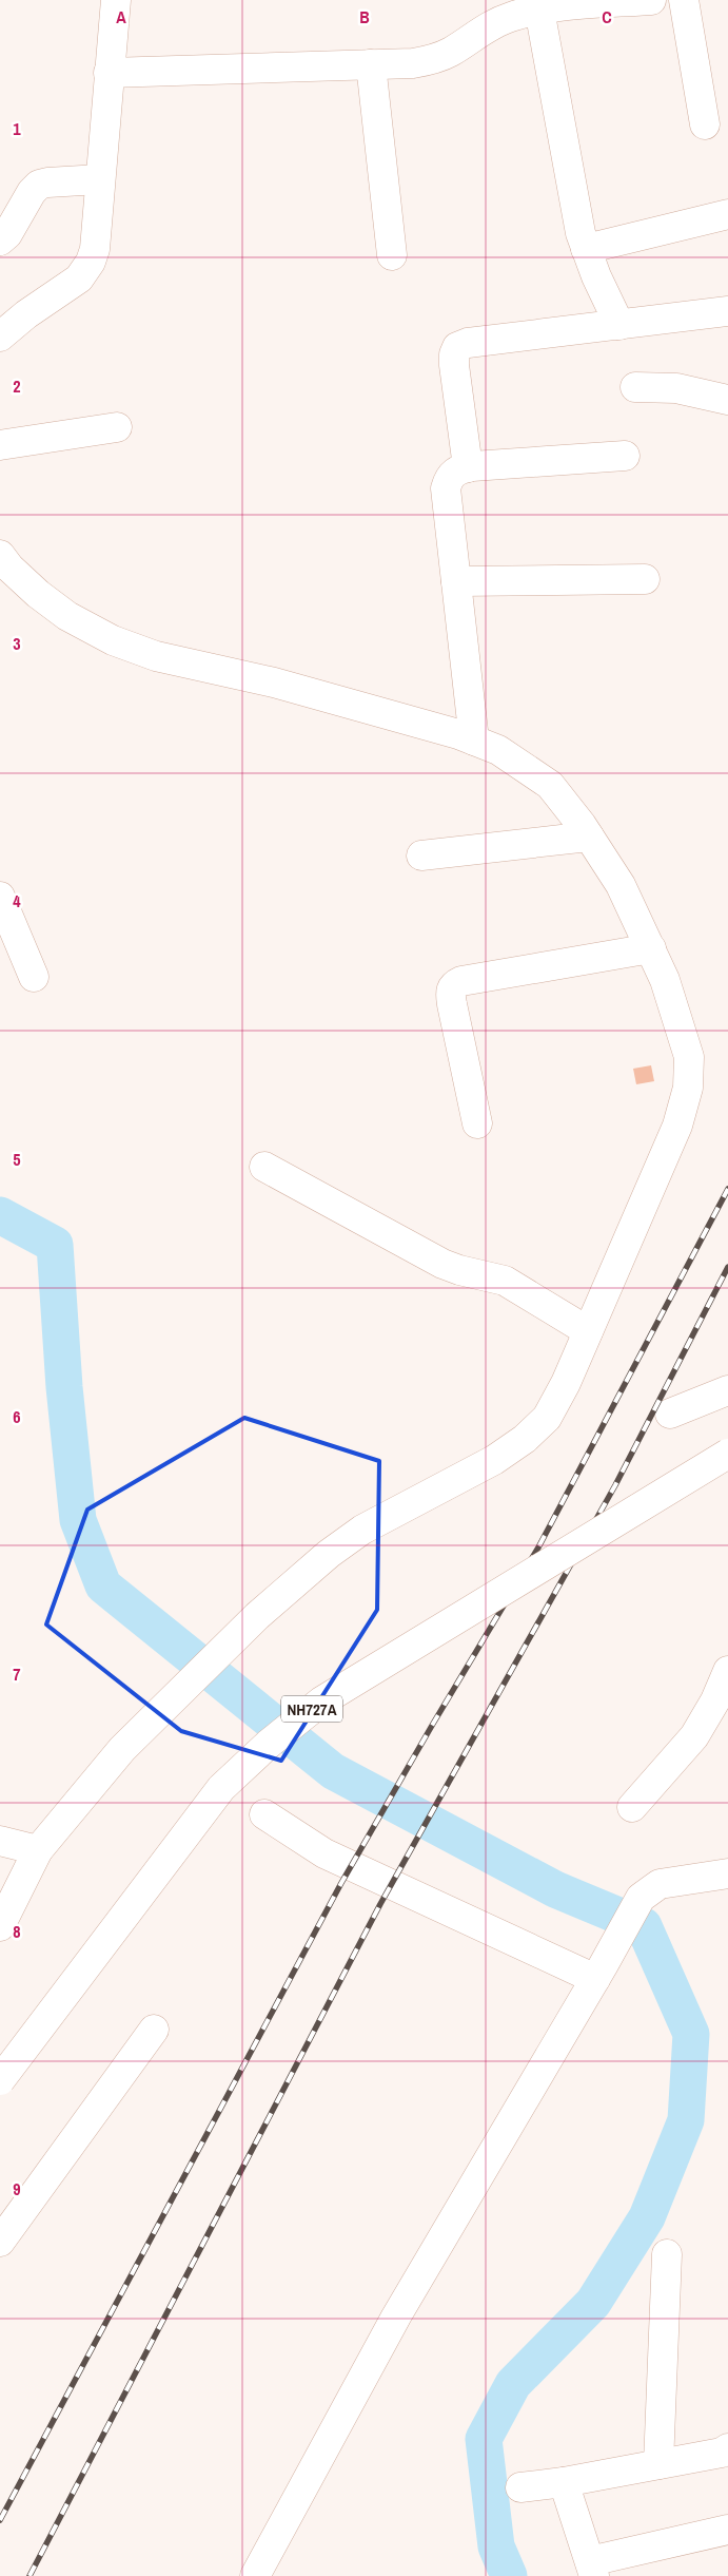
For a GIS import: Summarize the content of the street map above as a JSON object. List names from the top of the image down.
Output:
{
  "streets": {
    "main road": ["NH727A"]
  },
  "grid": {
    "columns": ["A", "B", "C"],
    "rows": [
      "1",
      "2",
      "3",
      "4",
      "5",
      "6",
      "7",
      "8",
      "9"
    ]
  }
}
